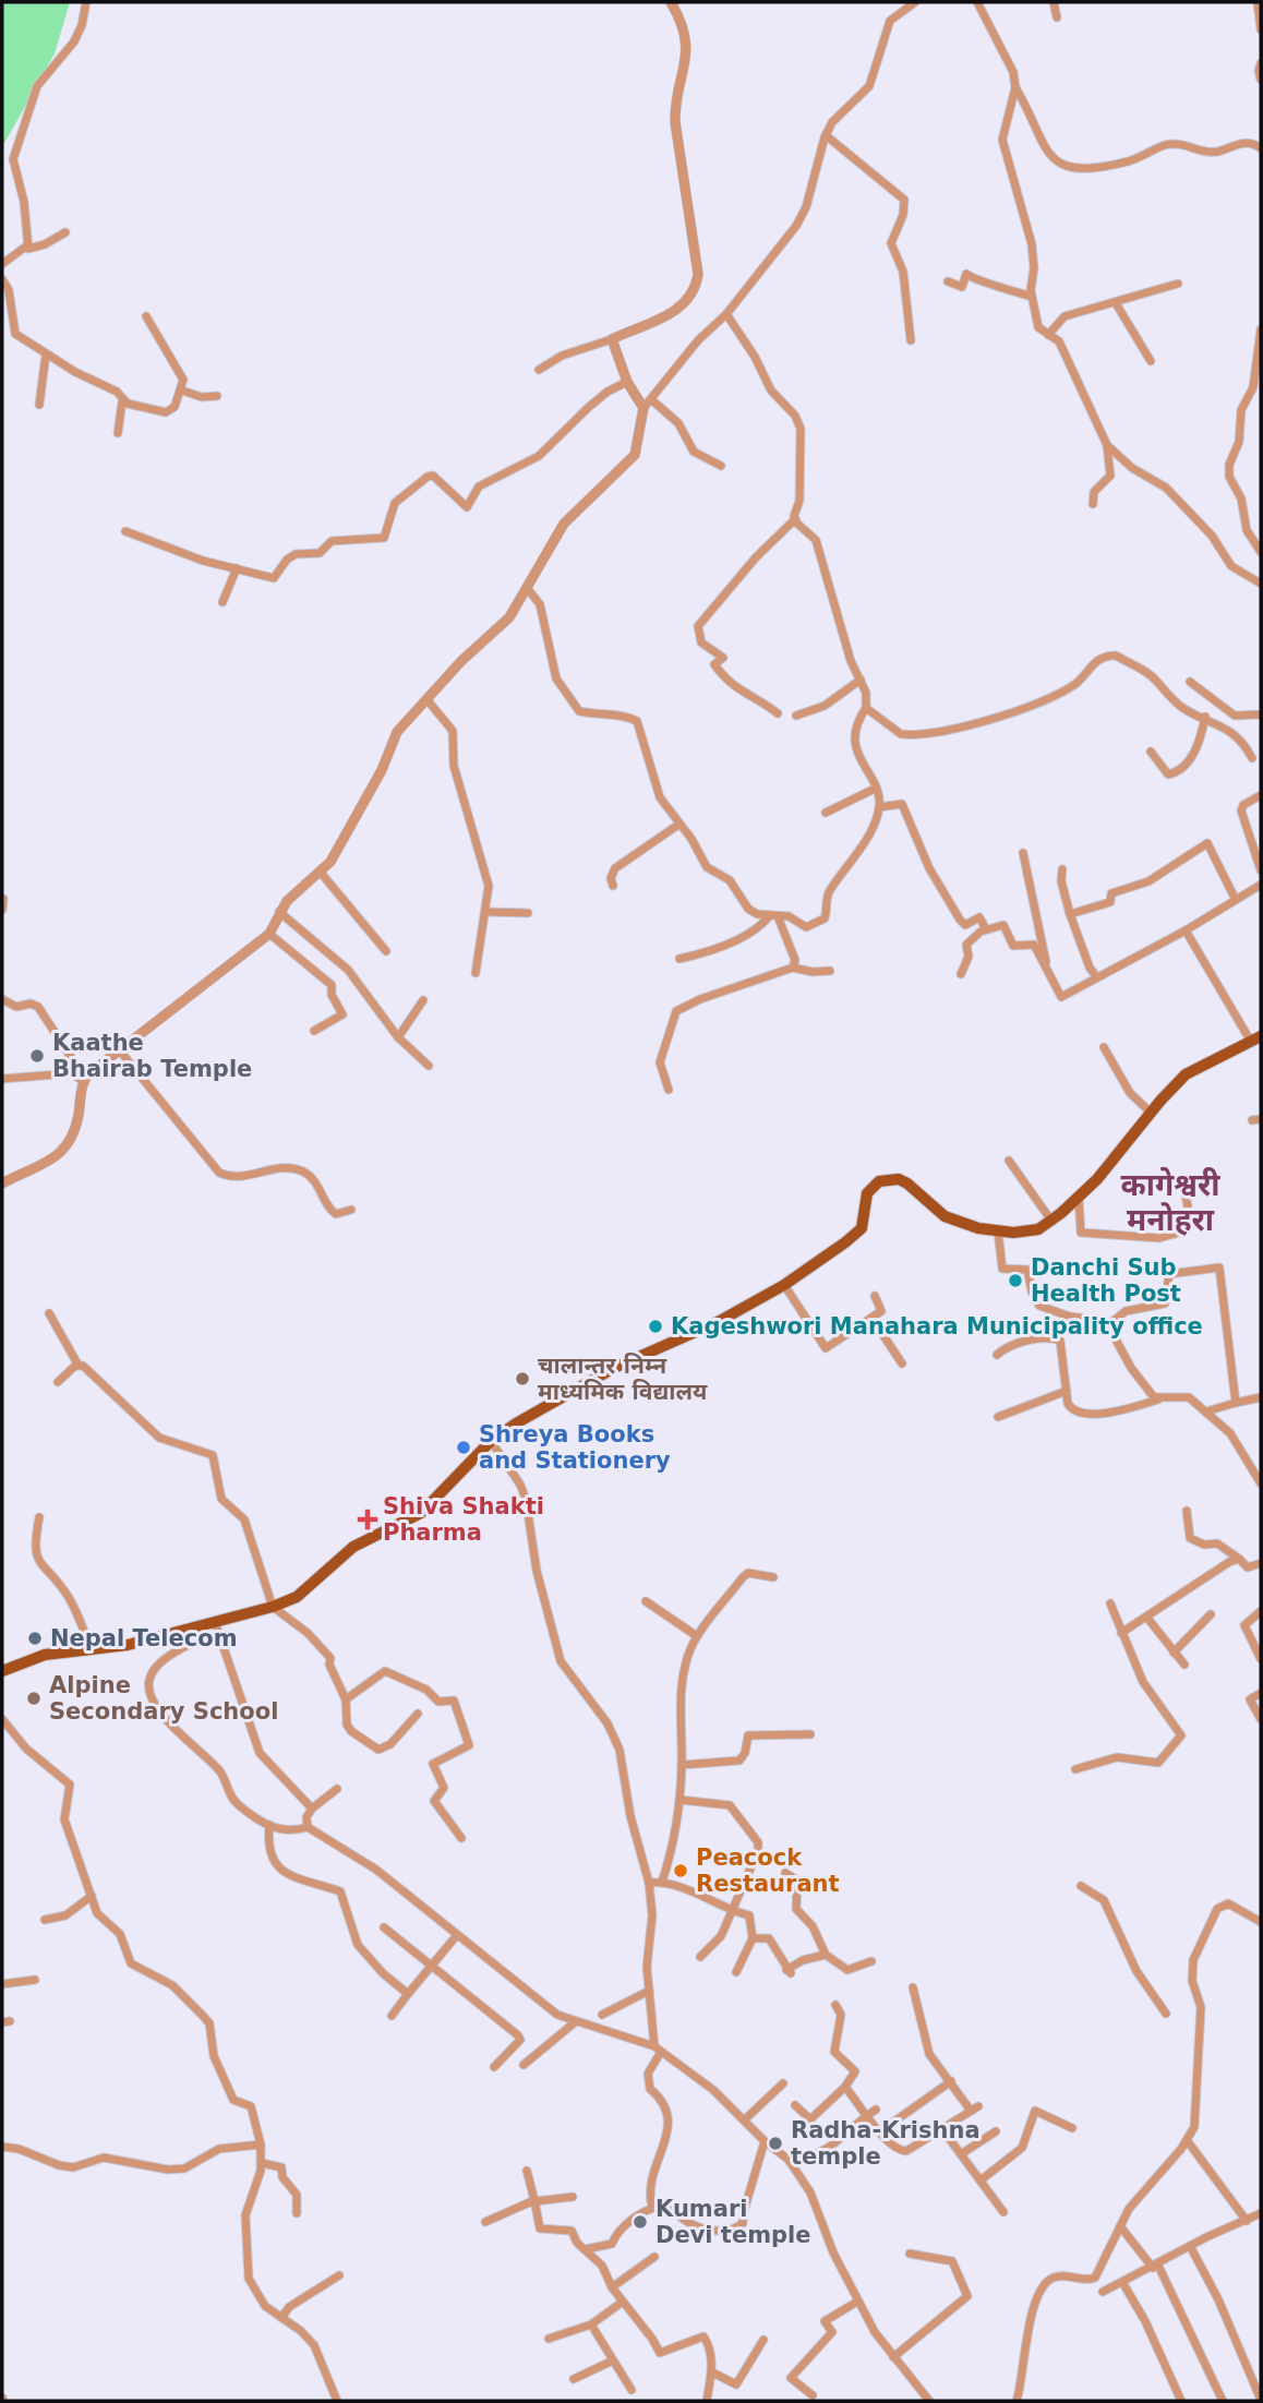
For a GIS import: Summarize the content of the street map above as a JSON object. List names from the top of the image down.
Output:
{
  "districts": ["कागेश्वरी मनोहरा"],
  "places": {
    "other": [
      "Kaathe Bhairab Temple",
      "Danchi Sub Health Post",
      "Kageshwori Manahara Municipality office",
      "चालान्तर निम्न माध्यमिक विद्यालय",
      "Shreya Books and Stationery",
      "Nepal Telecom",
      "Alpine Secondary School",
      "Peacock Restaurant",
      "Radha-Krishna temple",
      "Kumari Devi temple"
    ],
    "health": ["Shiva Shakti Pharma"]
  }
}
